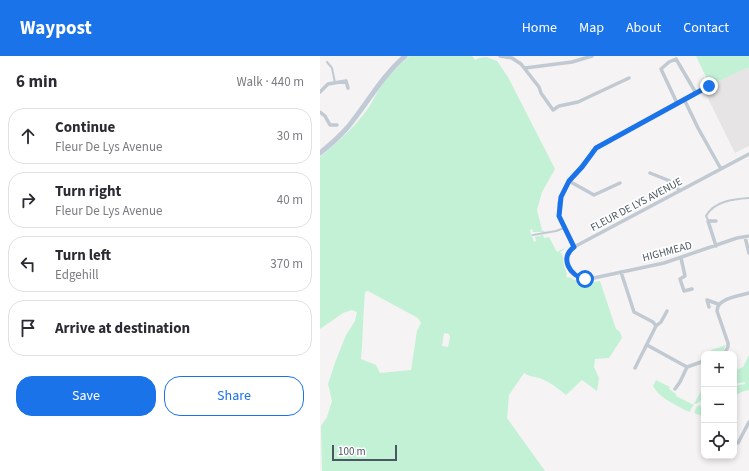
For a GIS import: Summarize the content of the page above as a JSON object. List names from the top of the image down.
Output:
{
  "streets": {
    "street": ["FLEUR DE LYS AVENUE", "HIGHMEAD"]
  },
  "crossings": [
    ["FLEUR DE LYS AVENUE", "HIGHMEAD"]
  ],
  "scale_bar": "100 m",
  "page": {
    "header": "Waypost",
    "nav": [
      "Home",
      "Map",
      "About",
      "Contact"
    ],
    "heading": ["6 min", "Walk · 440 m"],
    "list": [
      ["Continue", "Fleur De Lys Avenue", "30 m"],
      ["Turn right", "Fleur De Lys Avenue", "40 m"],
      ["Turn left", "Edgehill", "370 m"],
      "Arrive at destination"
    ],
    "map_buttons": ["+", "−"],
    "buttons": ["Save", "Share"],
    "scale": "100 m"
  }
}
